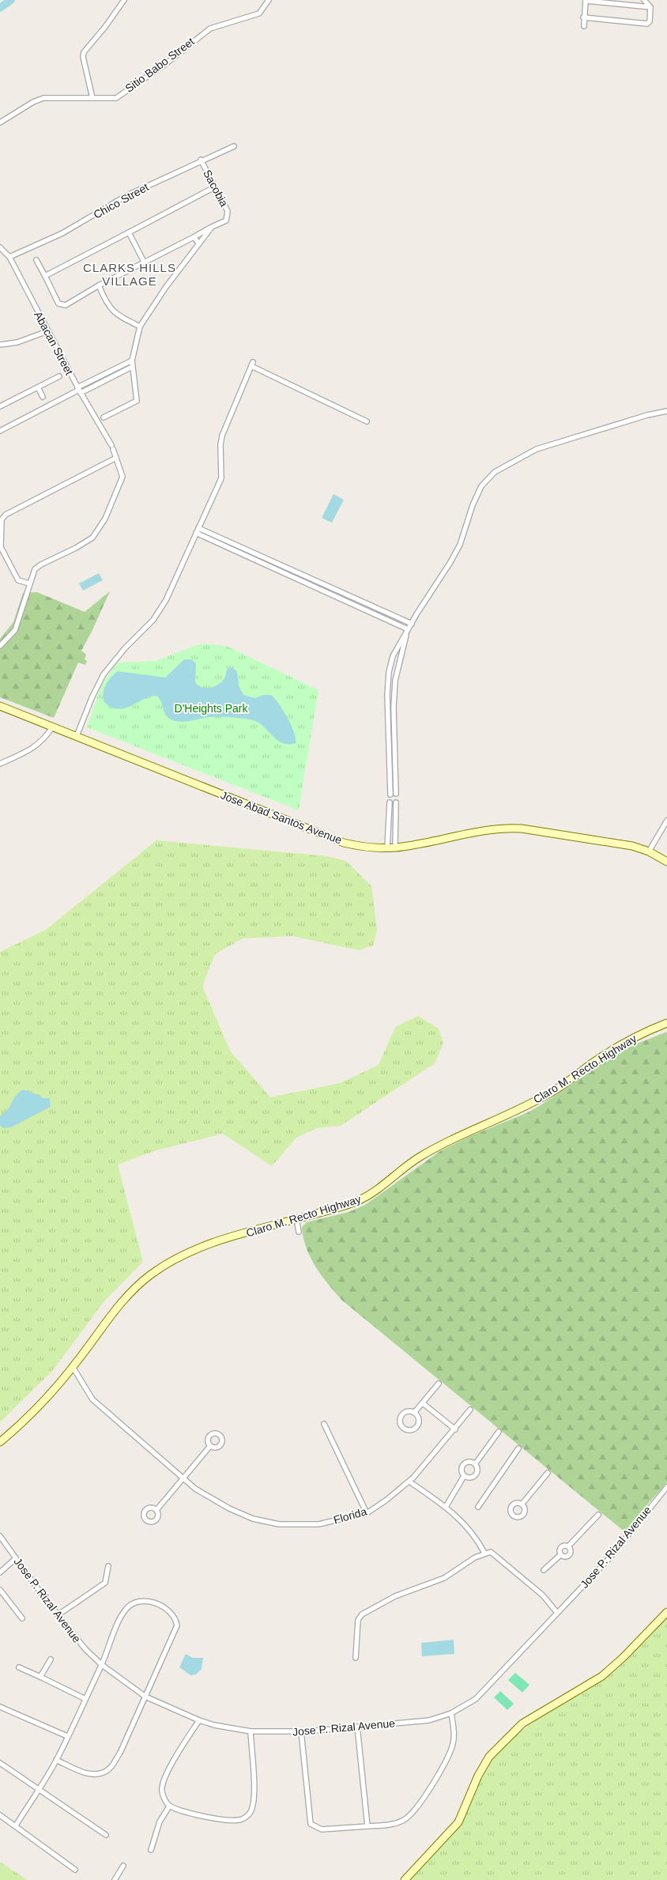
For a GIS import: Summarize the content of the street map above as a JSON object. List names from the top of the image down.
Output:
{
  "streets": {
    "main road": ["Jose Abad Santos Avenue", "Claro M. Recto Highway"],
    "street": [
      "Sitio Babo Street",
      "Sacobia",
      "Chico Street",
      "Abacan Street",
      "Florida",
      "Jose P. Rizal Avenue"
    ]
  },
  "crossings": [
    ["Sacobia", "Chico Street"],
    ["Chico Street", "Abacan Street"],
    ["Claro M. Recto Highway", "Florida"]
  ],
  "districts": ["CLARKS HILLS VILLAGE"],
  "parks": ["D'Heights Park"]
}
